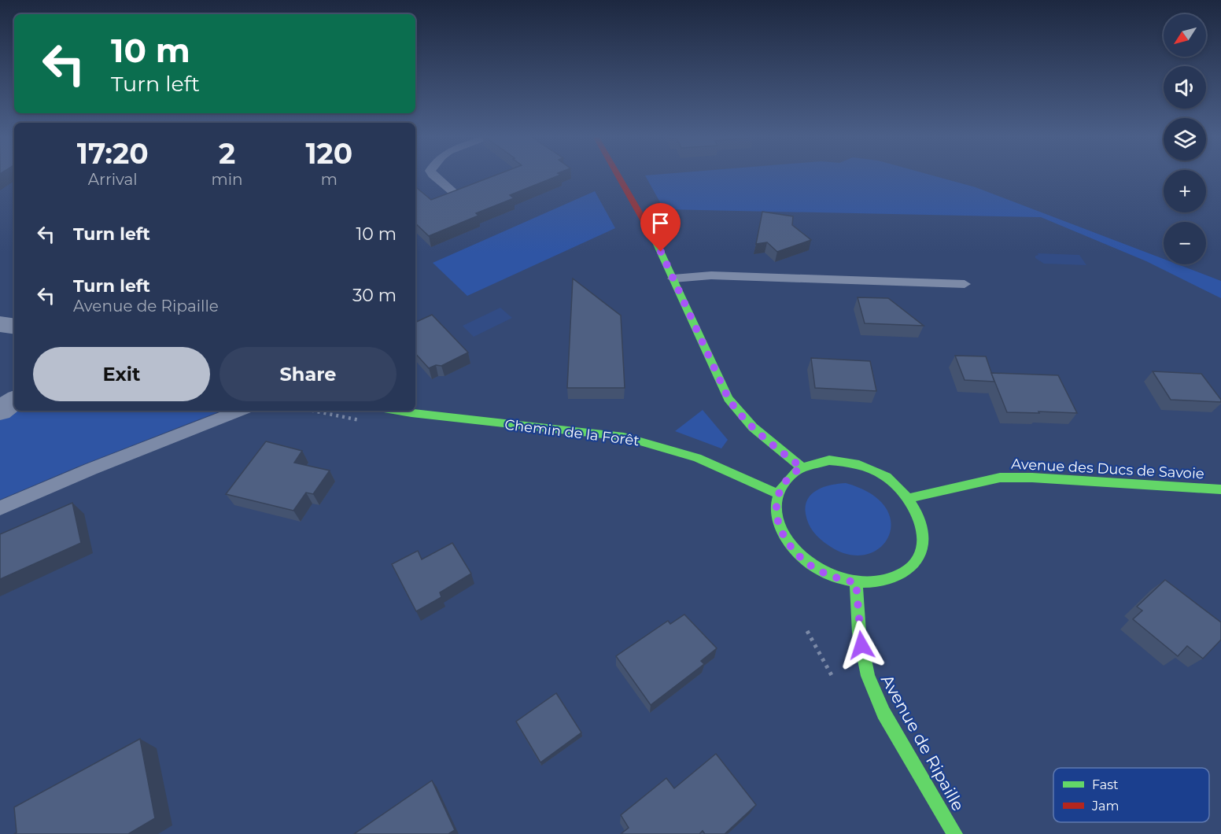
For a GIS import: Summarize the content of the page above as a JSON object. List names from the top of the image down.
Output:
{
  "streets": {
    "street": ["Chemin de la Forêt", "Avenue des Ducs de Savoie", "Avenue de Ripaille"]
  },
  "crossings": [
    ["Chemin de la Forêt", "Avenue des Ducs de Savoie"],
    ["Chemin de la Forêt", "Avenue de Ripaille"],
    ["Avenue des Ducs de Savoie", "Avenue de Ripaille"]
  ],
  "legend": ["Fast", "Jam"],
  "north": "bottom left",
  "page": {
    "map_buttons": ["+", "−"],
    "turn": ["10 m", "Turn left"],
    "eta": [
      "17:20",
      "Arrival",
      "2",
      "min",
      "120",
      "m"
    ],
    "list": [
      {
        "name": "Turn left",
        "value": "10 m"
      },
      {
        "name": "Turn left",
        "note": "Avenue de Ripaille",
        "value": "30 m"
      }
    ],
    "buttons": ["Exit", "Share"]
  }
}
